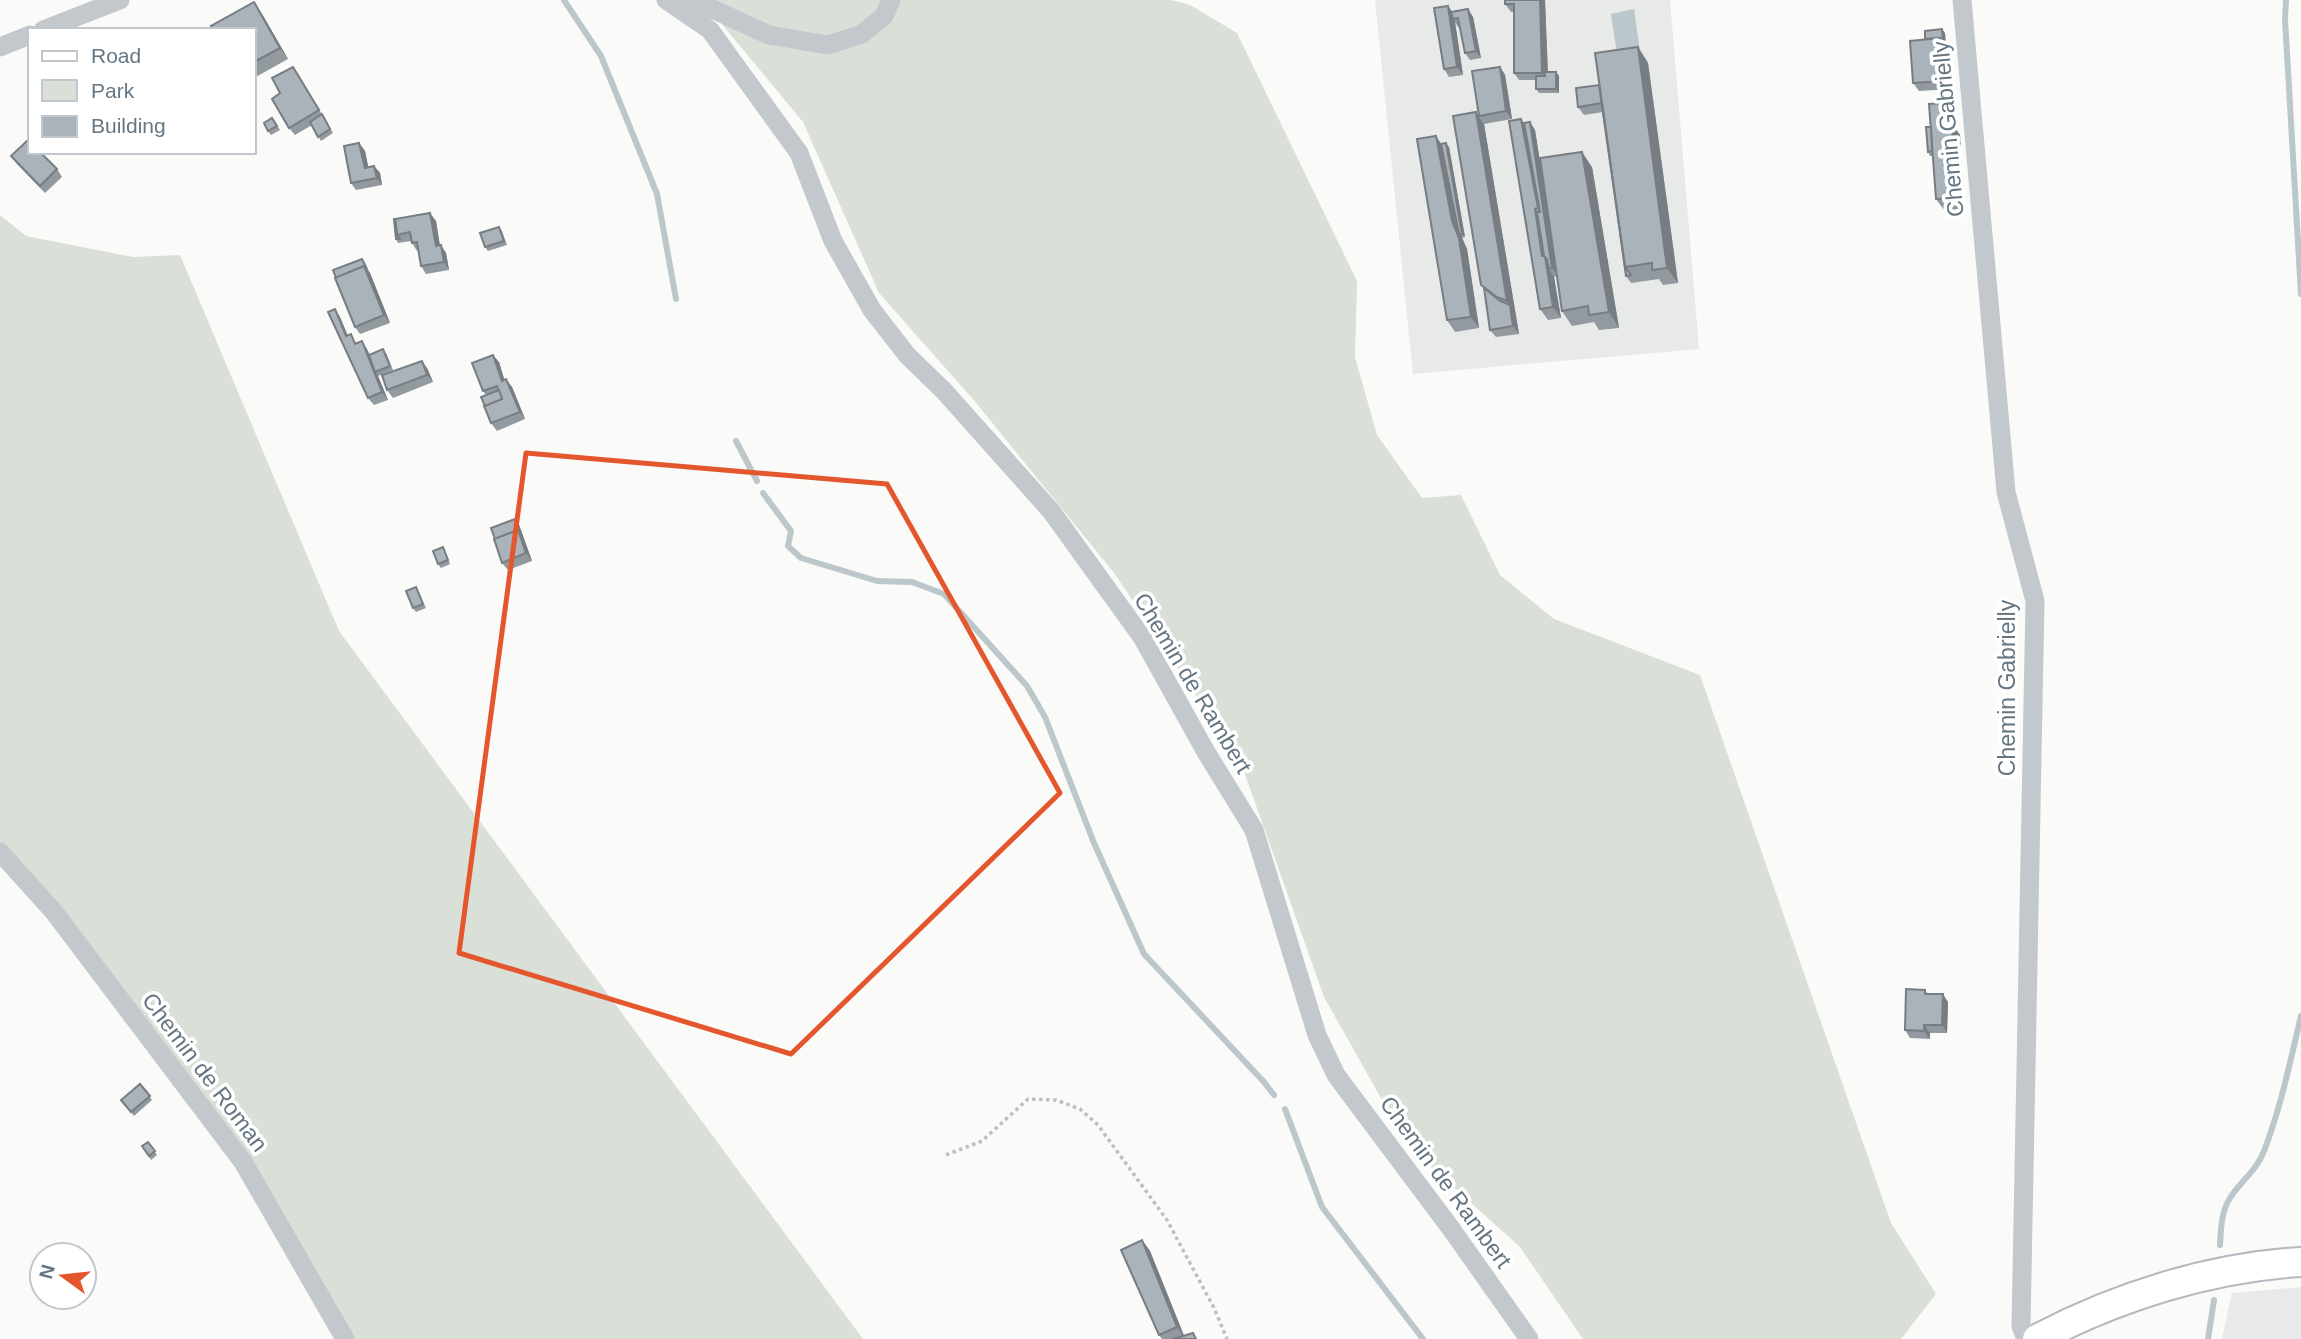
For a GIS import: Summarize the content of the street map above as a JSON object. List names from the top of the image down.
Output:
{
  "streets": {
    "street": ["Chemin Gabrielly", "Chemin de Rambert", "Chemin de Roman"]
  },
  "legend": ["Road", "Park", "Building"],
  "north": "left"
}
